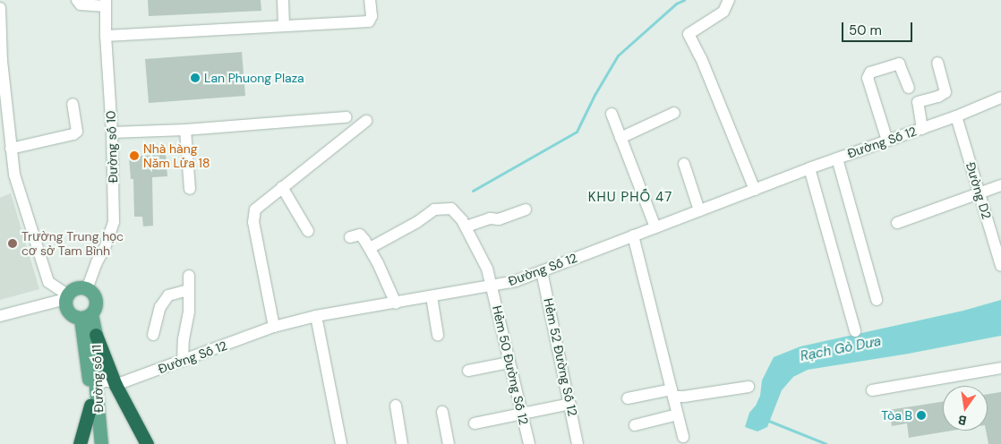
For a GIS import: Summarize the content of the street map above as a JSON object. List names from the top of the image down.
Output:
{
  "streets": {
    "main road": ["Đường số 11"],
    "street": [
      "Đường Số 12",
      "Đường số 10",
      "Đường D2",
      "Hẻm 52 Đường Số 12",
      "Hẻm 50 Đường Số 12"
    ]
  },
  "crossings": [
    ["Đường Số 12", "Đường D2"],
    ["Đường Số 12", "Hẻm 52 Đường Số 12"],
    ["Đường Số 12", "Hẻm 50 Đường Số 12"],
    ["Đường Số 12", "Đường số 11"],
    ["Đường số 10", "Đường số 11"]
  ],
  "districts": ["KHU PHỐ 47"],
  "water": ["Rạch Gò Dưa"],
  "places": [
    "Lan Phuong Plaza",
    "Nhà hàng Năm Lửa 18",
    "Trường Trung học cơ sở Tam Bình",
    "Tòa B"
  ],
  "scale_bar": "50 m",
  "north": "bottom"
}
